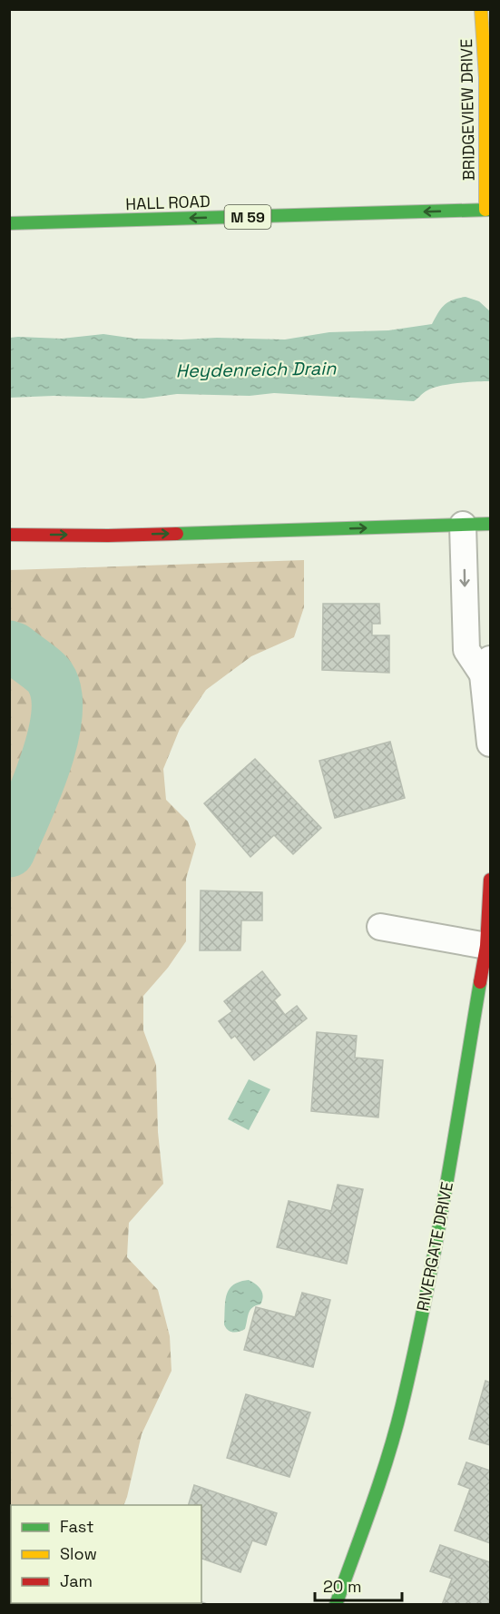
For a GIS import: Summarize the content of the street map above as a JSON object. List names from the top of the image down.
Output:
{
  "streets": {
    "main road": [
      "BRIDGEVIEW DRIVE",
      "HALL ROAD",
      "M 59",
      "RIVERGATE DRIVE"
    ]
  },
  "crossings": [
    ["BRIDGEVIEW DRIVE", "HALL ROAD"]
  ],
  "one_way": ["HALL ROAD"],
  "water": ["Heydenreich Drain"],
  "legend": ["Fast", "Slow", "Jam"],
  "scale_bar": "20 m"
}
